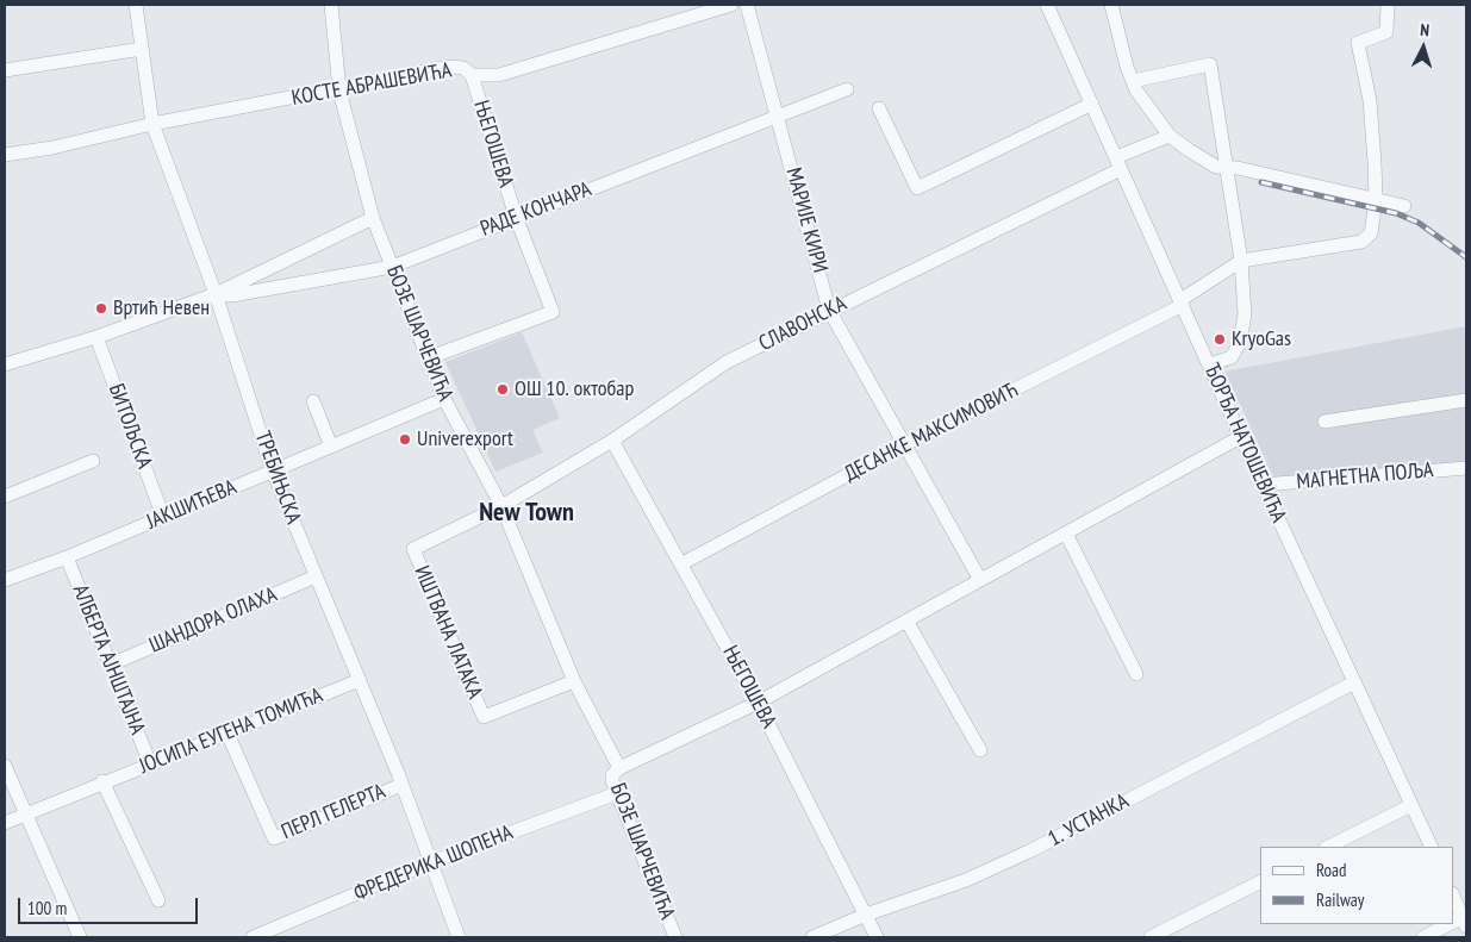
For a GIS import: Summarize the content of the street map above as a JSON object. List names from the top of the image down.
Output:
{
  "streets": {
    "street": [
      "КОСТЕ АБРАШЕВИЋА",
      "ЊЕГОШЕВА",
      "РАДЕ КОНЧАРА",
      "МАРИЈЕ КИРИ",
      "СЛАВОНСКА",
      "БОЗЕ ШАРЧЕВИЋА",
      "БИТОЉСКА",
      "ДЕСАНКЕ МАКСИМОВИЋ",
      "ЂОРЂА НАТОШЕВИЋА",
      "МАГНЕТНА ПОЉА",
      "ТРЕБИЊСКА",
      "ЈАКШИЋЕВА",
      "ШАНДОРА ОЛАХА",
      "ИШТВАНА ЛАТАКА",
      "АЛБЕРТА АЈНШТАЈНА",
      "ЈОСИПА ЕУГЕНА ТОМИЋА",
      "ПЕРЛ ГЕЛЕРТА",
      "1. УСТАНКА",
      "ФРЕДЕРИКА ШОПЕНА"
    ]
  },
  "crossings": [
    ["КОСТЕ АБРАШЕВИЋА", "ЊЕГОШЕВА"],
    ["КОСТЕ АБРАШЕВИЋА", "БОЗЕ ШАРЧЕВИЋА"],
    ["КОСТЕ АБРАШЕВИЋА", "ТРЕБИЊСКА"],
    ["ЊЕГОШЕВА", "РАДЕ КОНЧАРА"],
    ["ЊЕГОШЕВА", "СЛАВОНСКА"],
    ["ЊЕГОШЕВА", "БОЗЕ ШАРЧЕВИЋА"],
    ["ЊЕГОШЕВА", "ДЕСАНКЕ МАКСИМОВИЋ"],
    ["ЊЕГОШЕВА", "1. УСТАНКА"],
    ["РАДЕ КОНЧАРА", "МАРИЈЕ КИРИ"],
    ["РАДЕ КОНЧАРА", "БОЗЕ ШАРЧЕВИЋА"],
    ["РАДЕ КОНЧАРА", "БИТОЉСКА"],
    ["РАДЕ КОНЧАРА", "ТРЕБИЊСКА"],
    ["МАРИЈЕ КИРИ", "СЛАВОНСКА"],
    ["МАРИЈЕ КИРИ", "ДЕСАНКЕ МАКСИМОВИЋ"],
    ["СЛАВОНСКА", "БОЗЕ ШАРЧЕВИЋА"],
    ["СЛАВОНСКА", "ЂОРЂА НАТОШЕВИЋА"],
    ["СЛАВОНСКА", "ИШТВАНА ЛАТАКА"],
    ["БОЗЕ ШАРЧЕВИЋА", "ЈАКШИЋЕВА"],
    ["БОЗЕ ШАРЧЕВИЋА", "ИШТВАНА ЛАТАКА"],
    ["БОЗЕ ШАРЧЕВИЋА", "ФРЕДЕРИКА ШОПЕНА"],
    ["БИТОЉСКА", "ЈАКШИЋЕВА"],
    ["ДЕСАНКЕ МАКСИМОВИЋ", "ЂОРЂА НАТОШЕВИЋА"],
    ["ЂОРЂА НАТОШЕВИЋА", "МАГНЕТНА ПОЉА"],
    ["ЂОРЂА НАТОШЕВИЋА", "1. УСТАНКА"],
    ["ТРЕБИЊСКА", "ЈАКШИЋЕВА"],
    ["ТРЕБИЊСКА", "ШАНДОРА ОЛАХА"],
    ["ТРЕБИЊСКА", "ЈОСИПА ЕУГЕНА ТОМИЋА"],
    ["ТРЕБИЊСКА", "ПЕРЛ ГЕЛЕРТА"],
    ["ТРЕБИЊСКА", "ФРЕДЕРИКА ШОПЕНА"],
    ["ЈАКШИЋЕВА", "АЛБЕРТА АЈНШТАЈНА"],
    ["ШАНДОРА ОЛАХА", "АЛБЕРТА АЈНШТАЈНА"],
    ["АЛБЕРТА АЈНШТАЈНА", "ЈОСИПА ЕУГЕНА ТОМИЋА"],
    ["ЈОСИПА ЕУГЕНА ТОМИЋА", "ПЕРЛ ГЕЛЕРТА"]
  ],
  "districts": ["New Town"],
  "places": [
    "Вртић Невен",
    "KryoGas",
    "ОШ 10. октобар",
    "Univerexport"
  ],
  "legend": ["Road", "Railway"],
  "scale_bar": "100 m",
  "north": "top"
}
